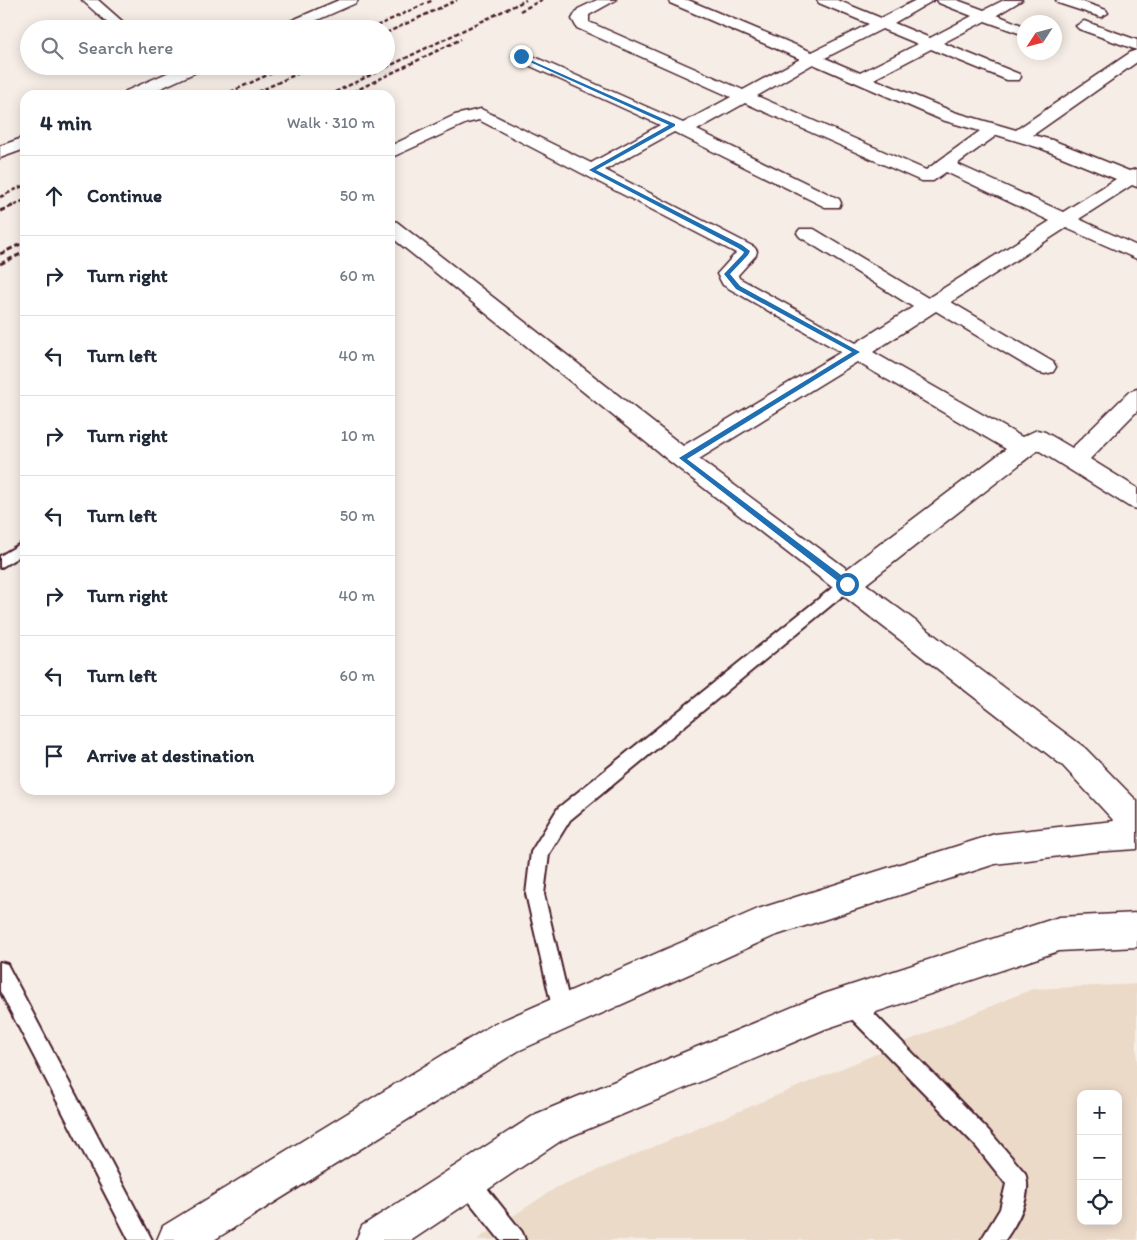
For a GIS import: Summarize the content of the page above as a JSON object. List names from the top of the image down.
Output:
{
  "north": "bottom left",
  "page": {
    "search": "Search here",
    "heading": ["4 min", "Walk · 310 m"],
    "list": [
      ["Continue", "50 m"],
      ["Turn right", "60 m"],
      ["Turn left", "40 m"],
      ["Turn right", "10 m"],
      ["Turn left", "50 m"],
      ["Turn right", "40 m"],
      ["Turn left", "60 m"],
      "Arrive at destination"
    ],
    "map_buttons": ["+", "−"]
  }
}
